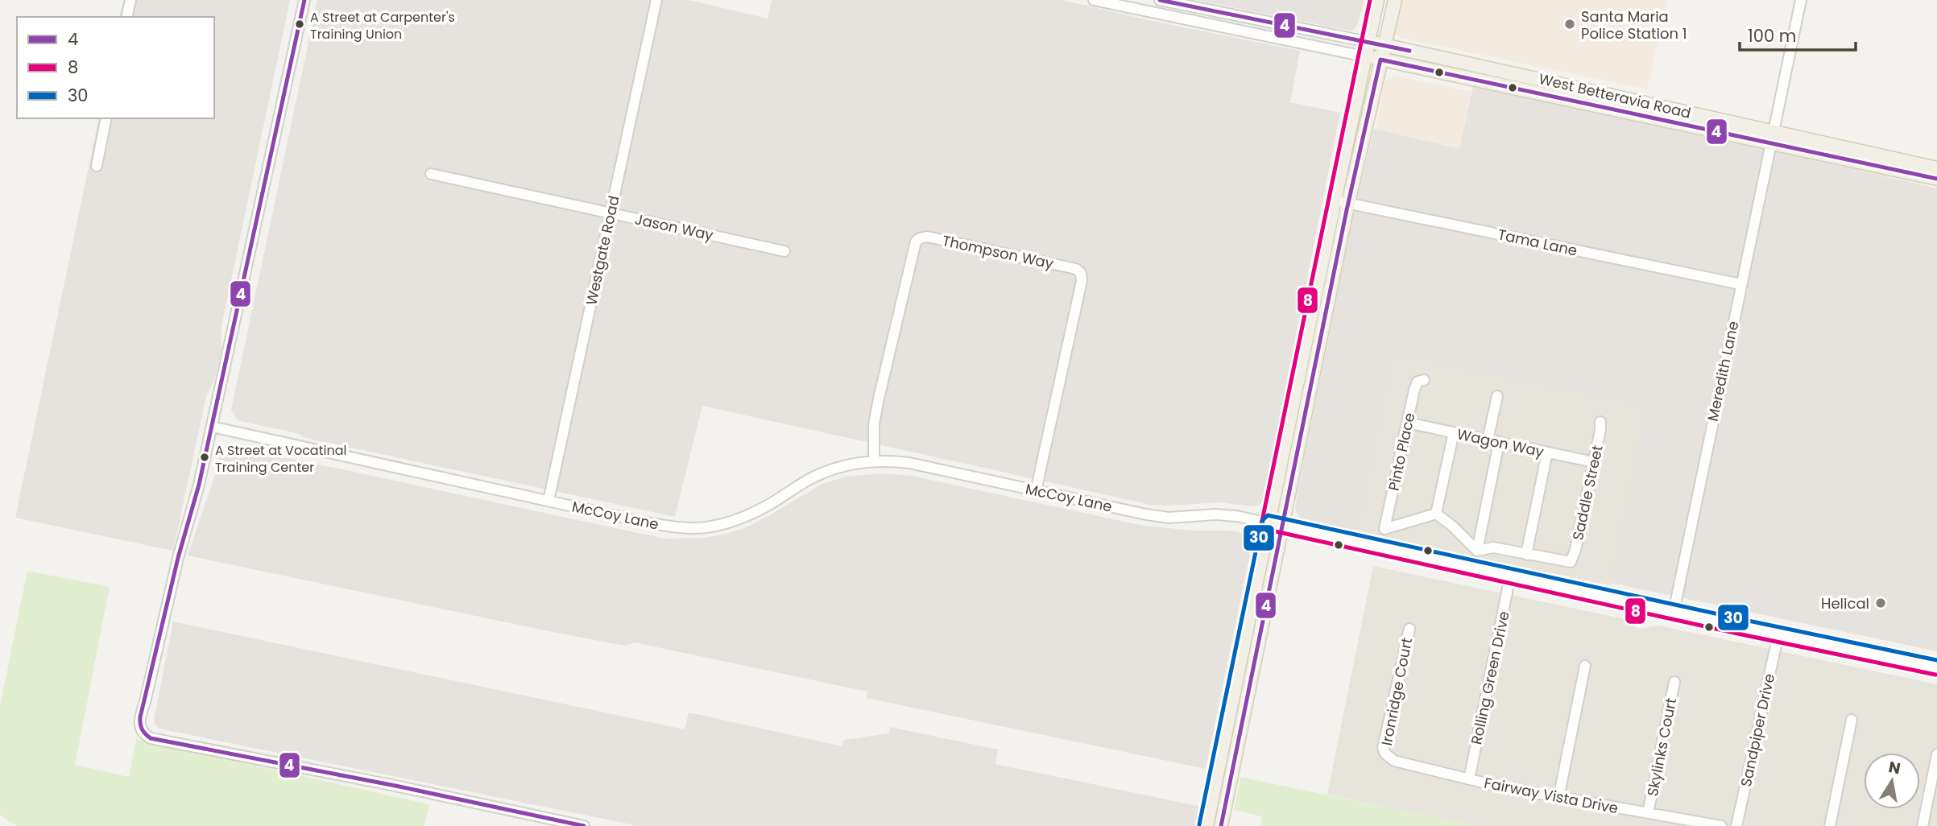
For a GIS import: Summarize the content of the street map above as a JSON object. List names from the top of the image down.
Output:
{
  "streets": {
    "main road": ["West Betteravia Road"],
    "street": [
      "Jason Way",
      "Tama Lane",
      "Westgate Road",
      "Thompson Way",
      "Meredith Lane",
      "Wagon Way",
      "Pinto Place",
      "Saddle Street",
      "McCoy Lane",
      "Rolling Green Drive",
      "Ironridge Court",
      "Sandpiper Drive",
      "Skylinks Court",
      "Fairway Vista Drive"
    ]
  },
  "crossings": [
    ["West Betteravia Road", "Meredith Lane"],
    ["Jason Way", "Westgate Road"],
    ["Tama Lane", "Meredith Lane"],
    ["Westgate Road", "McCoy Lane"],
    ["Thompson Way", "McCoy Lane"],
    ["Meredith Lane", "McCoy Lane"],
    ["Wagon Way", "Pinto Place"],
    ["Wagon Way", "Saddle Street"],
    ["McCoy Lane", "Rolling Green Drive"],
    ["McCoy Lane", "Sandpiper Drive"],
    ["Rolling Green Drive", "Fairway Vista Drive"],
    ["Ironridge Court", "Fairway Vista Drive"],
    ["Skylinks Court", "Fairway Vista Drive"]
  ],
  "places": [
    "A Street at Carpenter's Training Union",
    "Santa Maria Police Station 1",
    "A Street at Vocatinal Training Center",
    "Helical"
  ],
  "lines": ["transit line 4", "transit line 8", "transit line 30"],
  "legend": ["4", "8", "30"],
  "scale_bar": "100 m",
  "north": "top"
}
